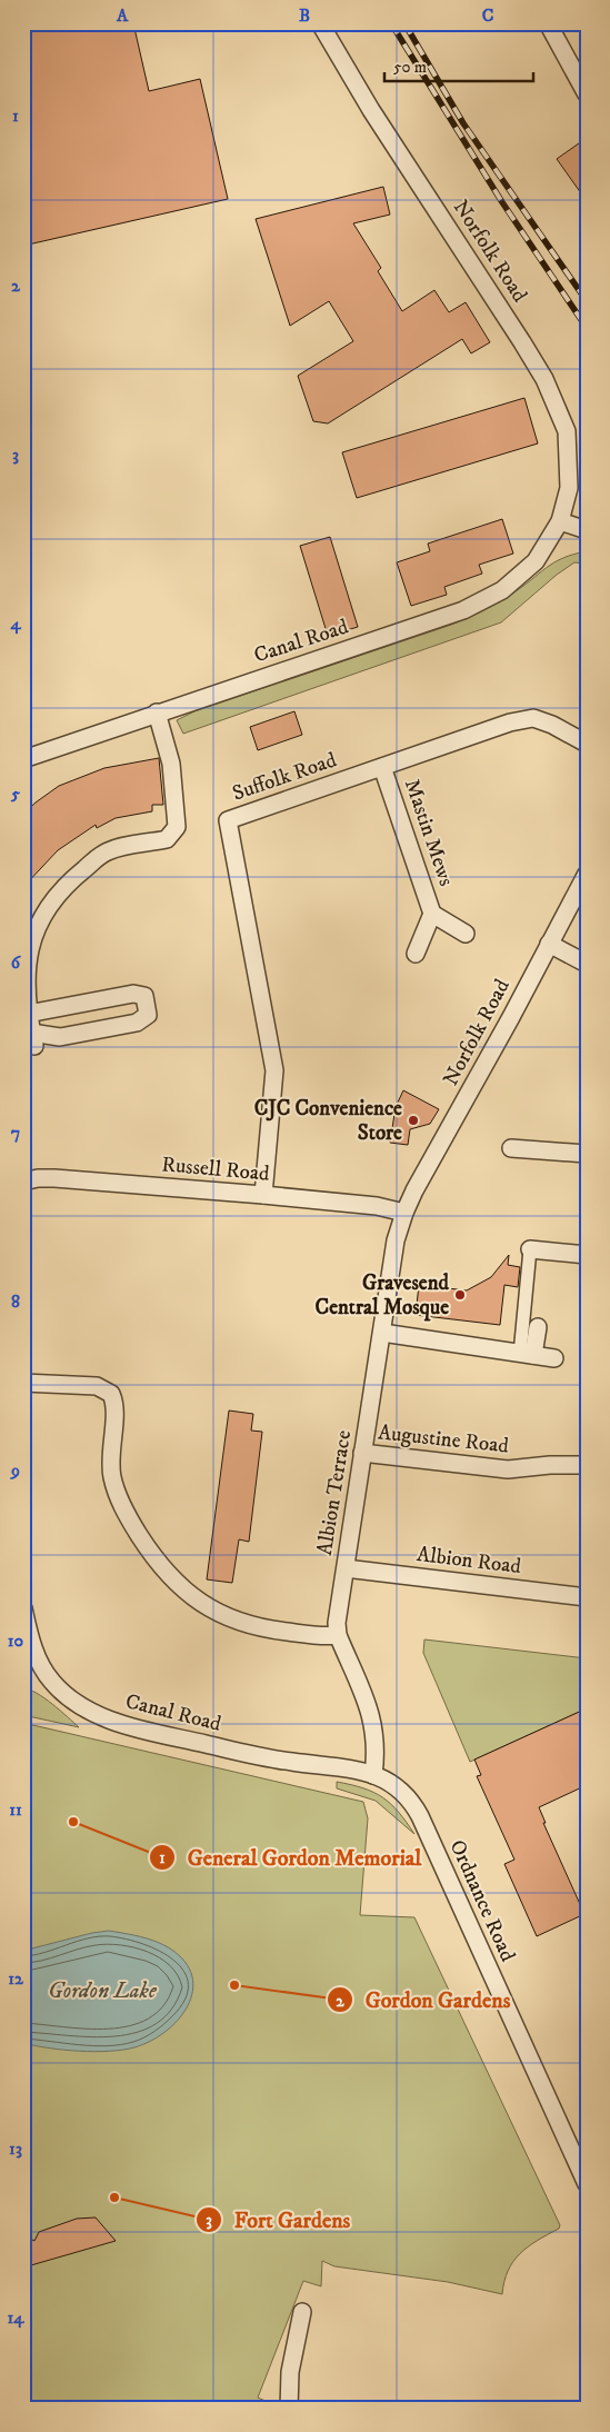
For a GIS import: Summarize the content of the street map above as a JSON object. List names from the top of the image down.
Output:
{
  "streets": {
    "street": [
      "Norfolk Road",
      "Canal Road",
      "Suffolk Road",
      "Mastin Mews",
      "Russell Road",
      "Augustine Road",
      "Albion Terrace",
      "Albion Road",
      "Ordnance Road"
    ]
  },
  "crossings": [
    ["Norfolk Road", "Canal Road"],
    ["Norfolk Road", "Russell Road"],
    ["Norfolk Road", "Albion Terrace"],
    ["Canal Road", "Albion Terrace"],
    ["Canal Road", "Ordnance Road"],
    ["Suffolk Road", "Mastin Mews"],
    ["Suffolk Road", "Russell Road"],
    ["Russell Road", "Albion Terrace"],
    ["Augustine Road", "Albion Terrace"],
    ["Albion Terrace", "Albion Road"],
    ["Albion Terrace", "Ordnance Road"]
  ],
  "water": ["Gordon Lake"],
  "places": [
    "CJC Convenience Store",
    "Gravesend Central Mosque",
    "General Gordon Memorial",
    "Gordon Gardens",
    "Fort Gardens"
  ],
  "scale_bar": "50 m",
  "grid": {
    "columns": ["A", "B", "C"],
    "rows": [
      "1",
      "2",
      "3",
      "4",
      "5",
      "6",
      "7",
      "8",
      "9",
      "10",
      "11",
      "12",
      "13",
      "14"
    ]
  }
}
